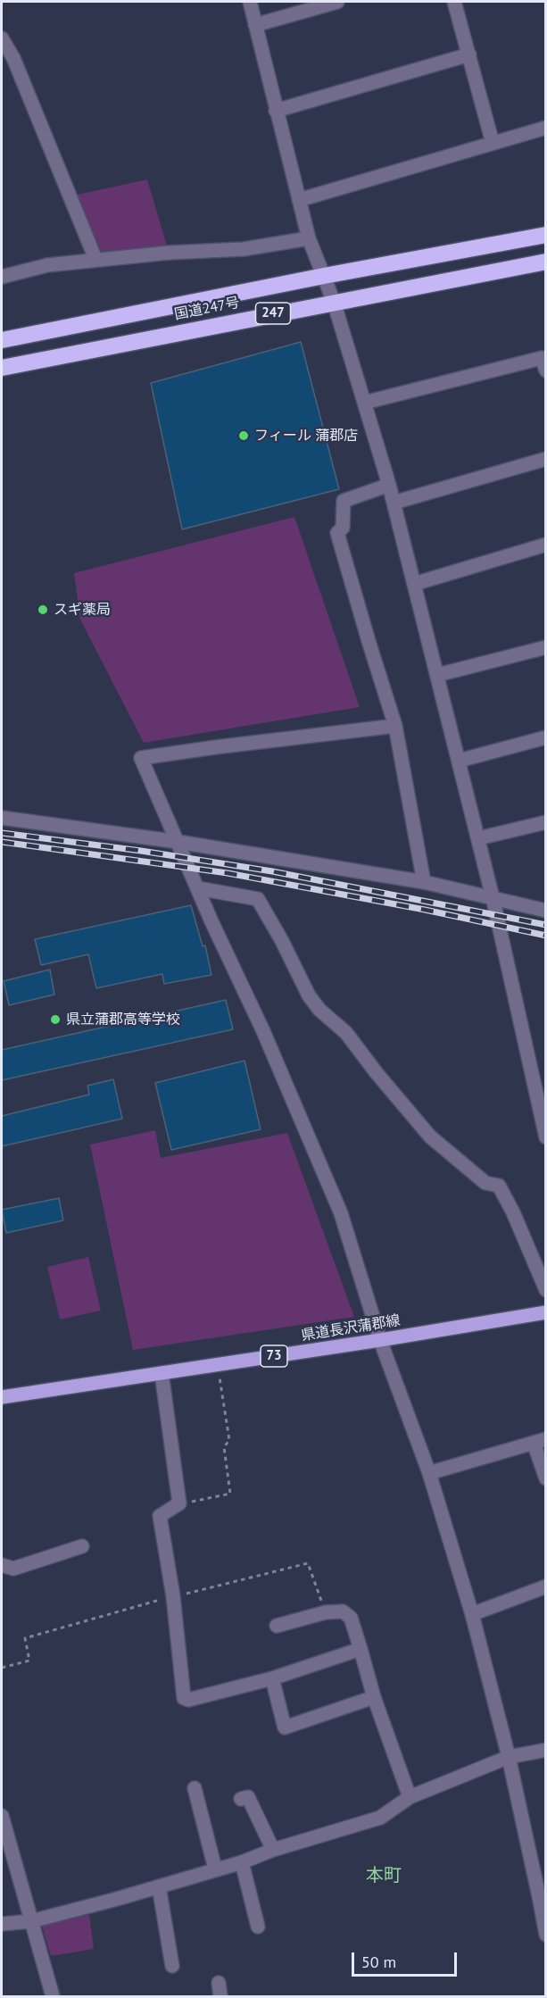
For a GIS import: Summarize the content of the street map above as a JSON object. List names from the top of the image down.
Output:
{
  "streets": {
    "highway": ["国道247号", "247"],
    "main road": ["県道長沢蒲郡線", "73"]
  },
  "districts": ["本町"],
  "places": ["フィール 蒲郡店", "スギ薬局", "県立蒲郡高等学校"],
  "scale_bar": "50 m"
}
